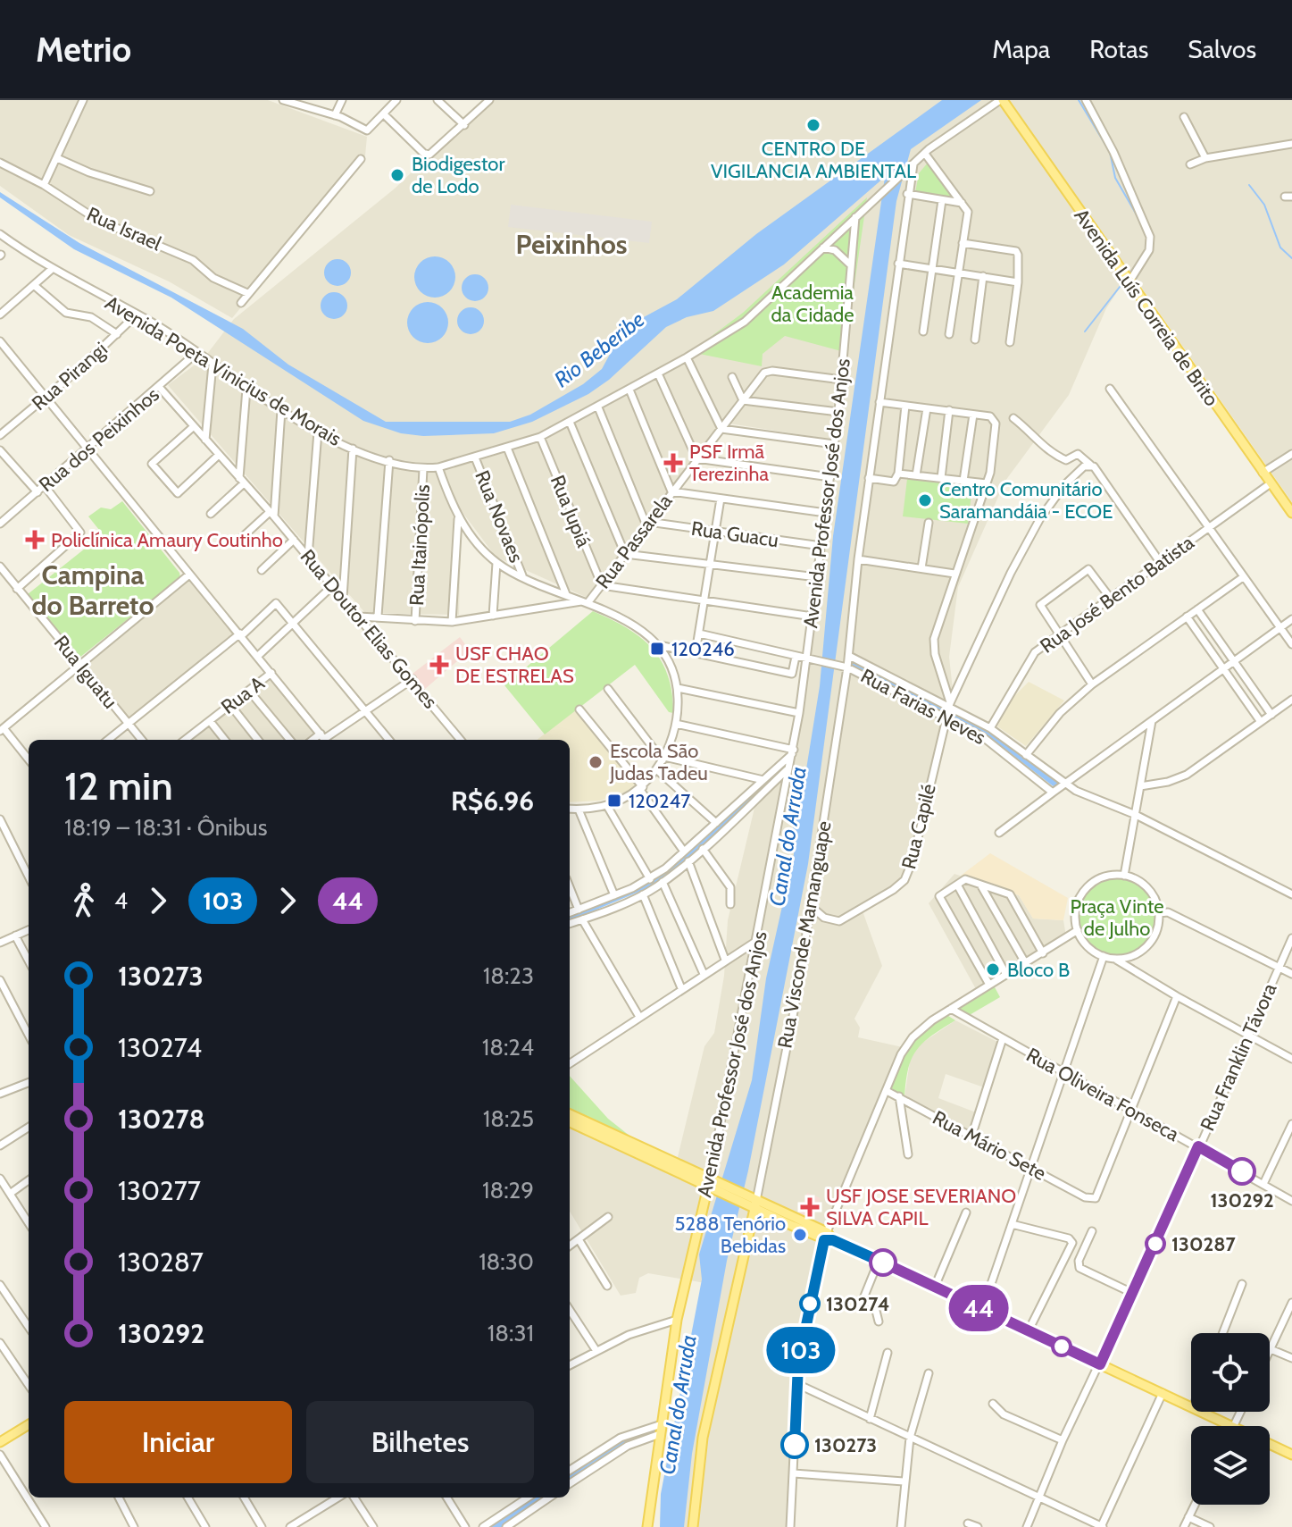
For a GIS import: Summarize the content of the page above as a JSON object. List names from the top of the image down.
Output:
{
  "streets": {
    "main road": ["Avenida Luís Correia de Brito", "Avenida Professor José dos Anjos"],
    "street": [
      "Rua Israel",
      "Avenida Poeta Vinicius de Morais",
      "Rua Pirangi",
      "Rua dos Peixinhos",
      "Rua Jupiá",
      "Rua Novaes",
      "Rua Guacu",
      "Rua Passarela",
      "Rua Itainópolis",
      "Rua José Bento Batista",
      "Rua Doutor Elias Gomes",
      "Rua Iguatu",
      "Rua A",
      "Rua Farias Neves",
      "Rua Capilé",
      "Rua Visconde Mamanguape",
      "Rua Franklin Távora",
      "Rua Oliveira Fonseca",
      "Rua Mário Sete"
    ]
  },
  "crossings": [
    ["Avenida Luís Correia de Brito", "Rua José Bento Batista"],
    ["Avenida Poeta Vinicius de Morais", "Rua Pirangi"],
    ["Avenida Poeta Vinicius de Morais", "Rua dos Peixinhos"],
    ["Avenida Poeta Vinicius de Morais", "Avenida Professor José dos Anjos"],
    ["Avenida Poeta Vinicius de Morais", "Rua Jupiá"],
    ["Avenida Poeta Vinicius de Morais", "Rua Novaes"],
    ["Avenida Poeta Vinicius de Morais", "Rua Itainópolis"],
    ["Rua dos Peixinhos", "Rua Doutor Elias Gomes"],
    ["Avenida Professor José dos Anjos", "Rua Guacu"],
    ["Avenida Professor José dos Anjos", "Rua Passarela"],
    ["Avenida Professor José dos Anjos", "Rua Farias Neves"],
    ["Avenida Professor José dos Anjos", "Rua Visconde Mamanguape"],
    ["Rua Jupiá", "Rua Passarela"],
    ["Rua Guacu", "Rua Passarela"],
    ["Rua José Bento Batista", "Rua Farias Neves"],
    ["Rua Farias Neves", "Rua Capilé"],
    ["Rua Farias Neves", "Rua Visconde Mamanguape"],
    ["Rua Capilé", "Rua Visconde Mamanguape"],
    ["Rua Franklin Távora", "Rua Oliveira Fonseca"],
    ["Rua Oliveira Fonseca", "Rua Mário Sete"]
  ],
  "districts": ["Peixinhos", "Campina do Barreto"],
  "water": ["Rio Beberibe", "Canal do Arruda"],
  "parks": ["Academia da Cidade", "Praça Vinte de Julho"],
  "places": {
    "other": [
      "CENTRO DE VIGILANCIA AMBIENTAL",
      "Biodigestor de Lodo",
      "Centro Comunitário Saramandáia - ECOE",
      "Escola São Judas Tadeu",
      "Bloco B",
      "130292",
      "5288 Tenório Bebidas",
      "130287",
      "130274",
      "130273"
    ],
    "health": [
      "PSF Irmã Terezinha",
      "Policlínica Amaury Coutinho",
      "USF CHAO DE ESTRELAS",
      "USF JOSE SEVERIANO SILVA CAPIL"
    ],
    "transit": ["120246", "120247"]
  },
  "lines": ["bus line 44", "bus line 103"],
  "page": {
    "header": "Metrio",
    "nav": ["Mapa", "Rotas", "Salvos"],
    "on_map": ["103", "44"],
    "heading": ["12 min", "18:19 – 18:31 · Ônibus", "R$6.96"],
    "legs": ["4", "103", "44"],
    "list": [
      {
        "name": "130273",
        "value": "18:23"
      },
      {
        "name": "130274",
        "value": "18:24"
      },
      {
        "name": "130278",
        "value": "18:25"
      },
      {
        "name": "130277",
        "value": "18:29"
      },
      {
        "name": "130287",
        "value": "18:30"
      },
      {
        "name": "130292",
        "value": "18:31"
      }
    ],
    "buttons": ["Iniciar", "Bilhetes"]
  }
}
